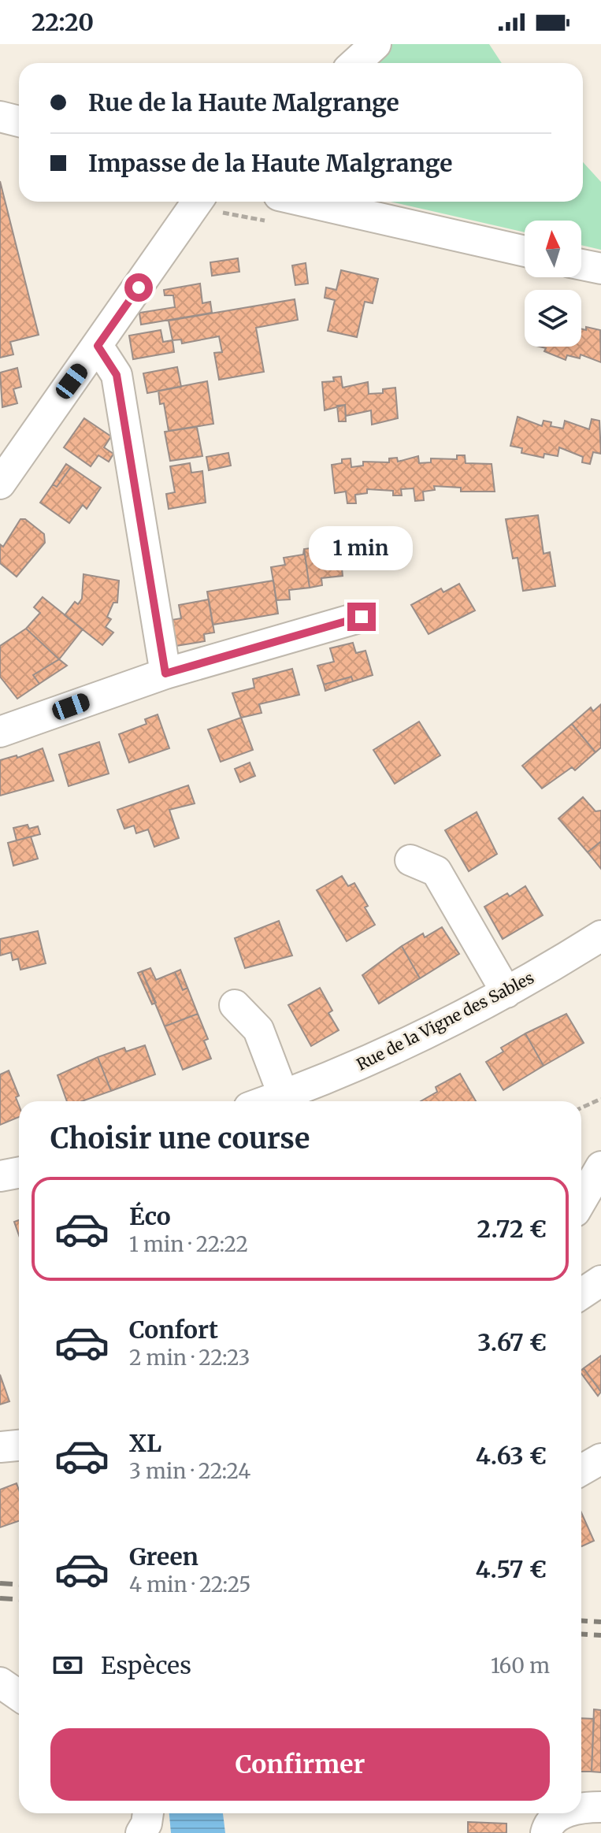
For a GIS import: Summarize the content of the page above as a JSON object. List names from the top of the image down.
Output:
{
  "streets": {
    "street": ["Rue de la Vigne des Sables"]
  },
  "north": "top",
  "page": {
    "status": "22:20",
    "banner": ["Rue de la Haute Malgrange", "Impasse de la Haute Malgrange"],
    "bubble": "1 min",
    "heading": "Choisir une course",
    "list": [
      {
        "name": "Éco",
        "note": "1 min · 22:22",
        "value": "2.72 €"
      },
      {
        "name": "Confort",
        "note": "2 min · 22:23",
        "value": "3.67 €"
      },
      {
        "name": "XL",
        "note": "3 min · 22:24",
        "value": "4.63 €"
      },
      {
        "name": "Green",
        "note": "4 min · 22:25",
        "value": "4.57 €"
      }
    ],
    "pay": ["Espèces", "160 m"],
    "buttons": "Confirmer"
  }
}
